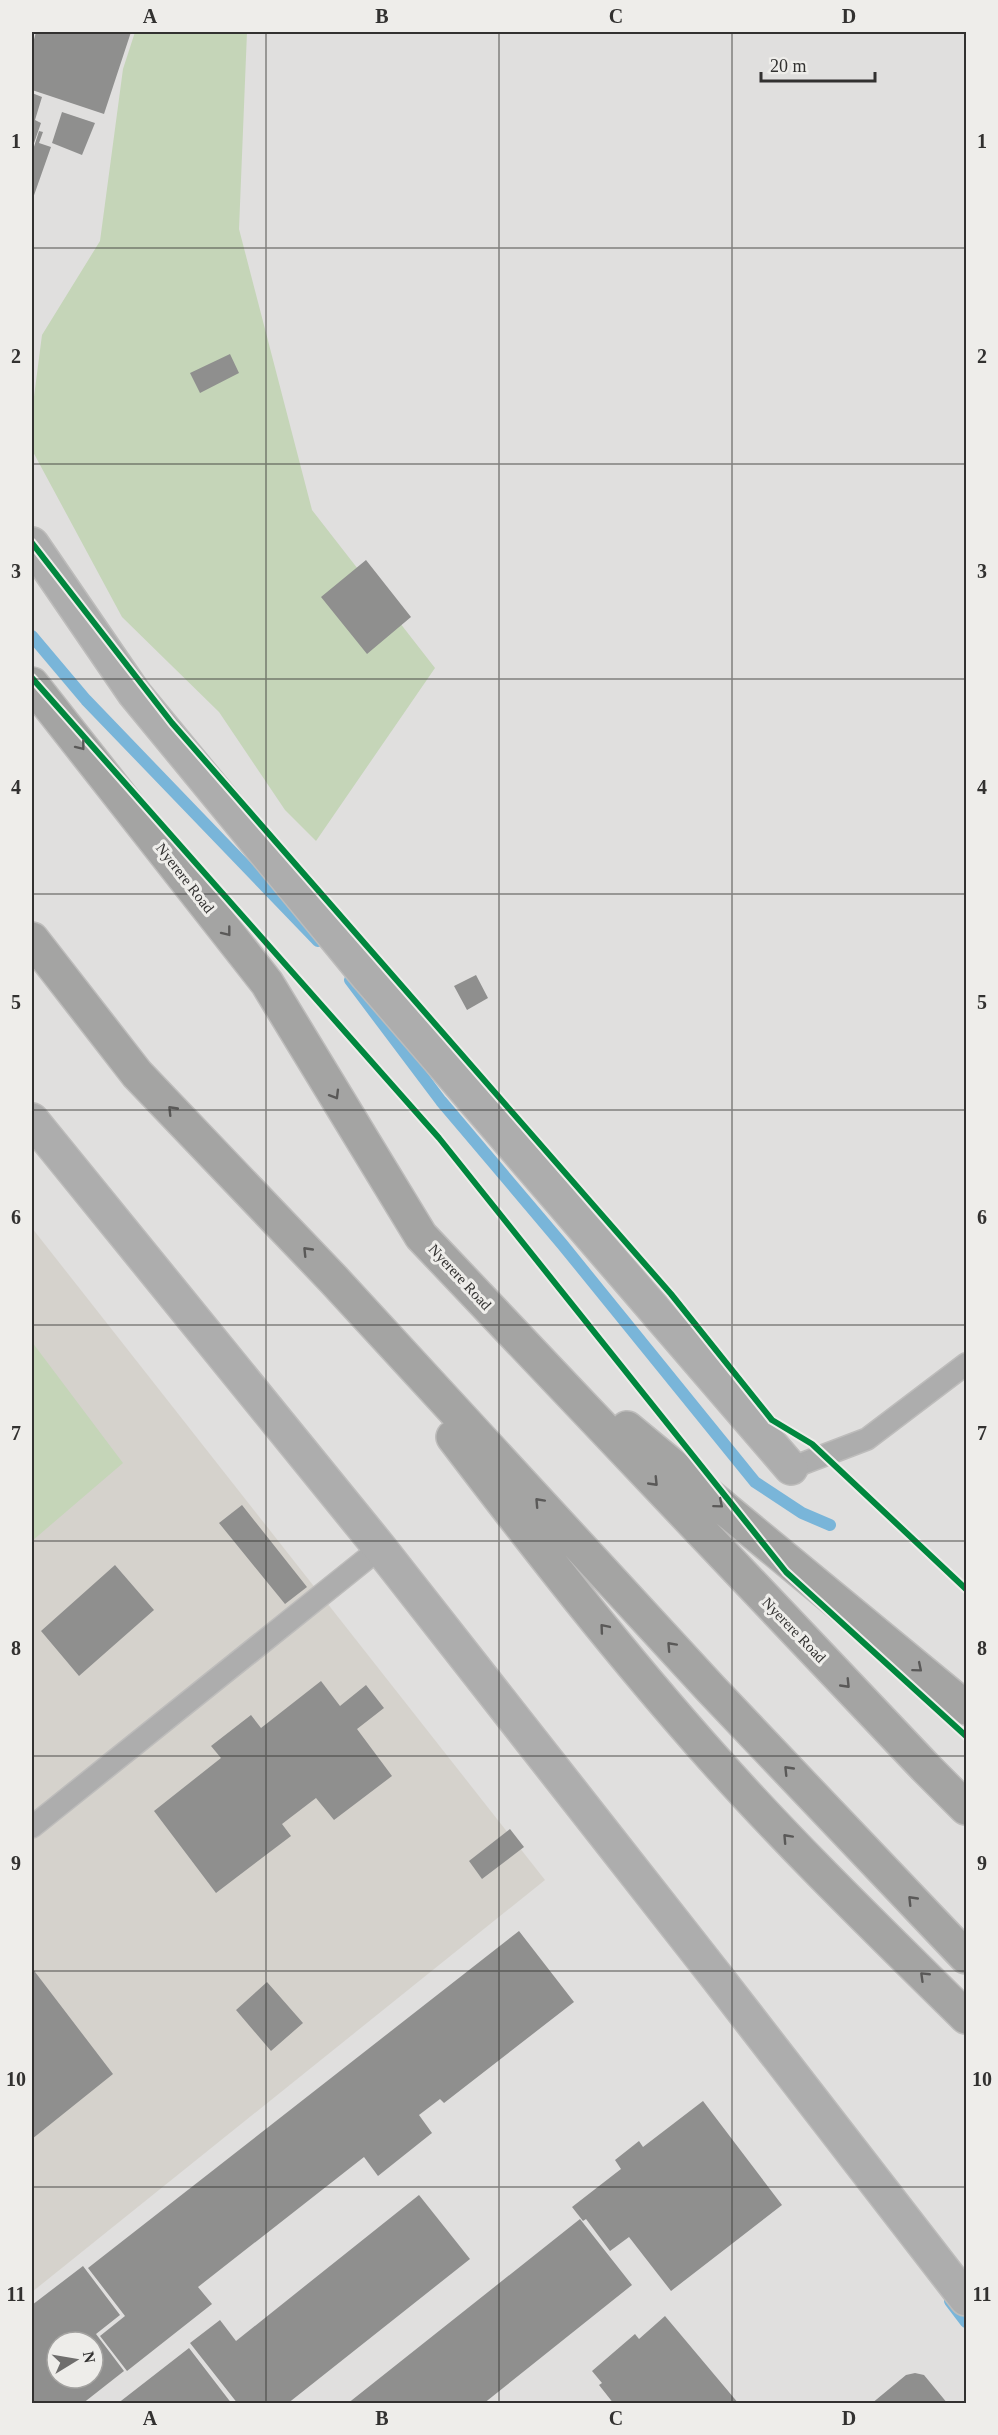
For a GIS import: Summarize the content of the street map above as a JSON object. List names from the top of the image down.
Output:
{
  "streets": {
    "highway": ["Nyerere Road"]
  },
  "scale_bar": "20 m",
  "north": "right",
  "grid": {
    "columns": [
      "A",
      "B",
      "C",
      "D"
    ],
    "rows": [
      "1",
      "2",
      "3",
      "4",
      "5",
      "6",
      "7",
      "8",
      "9",
      "10",
      "11"
    ]
  }
}
